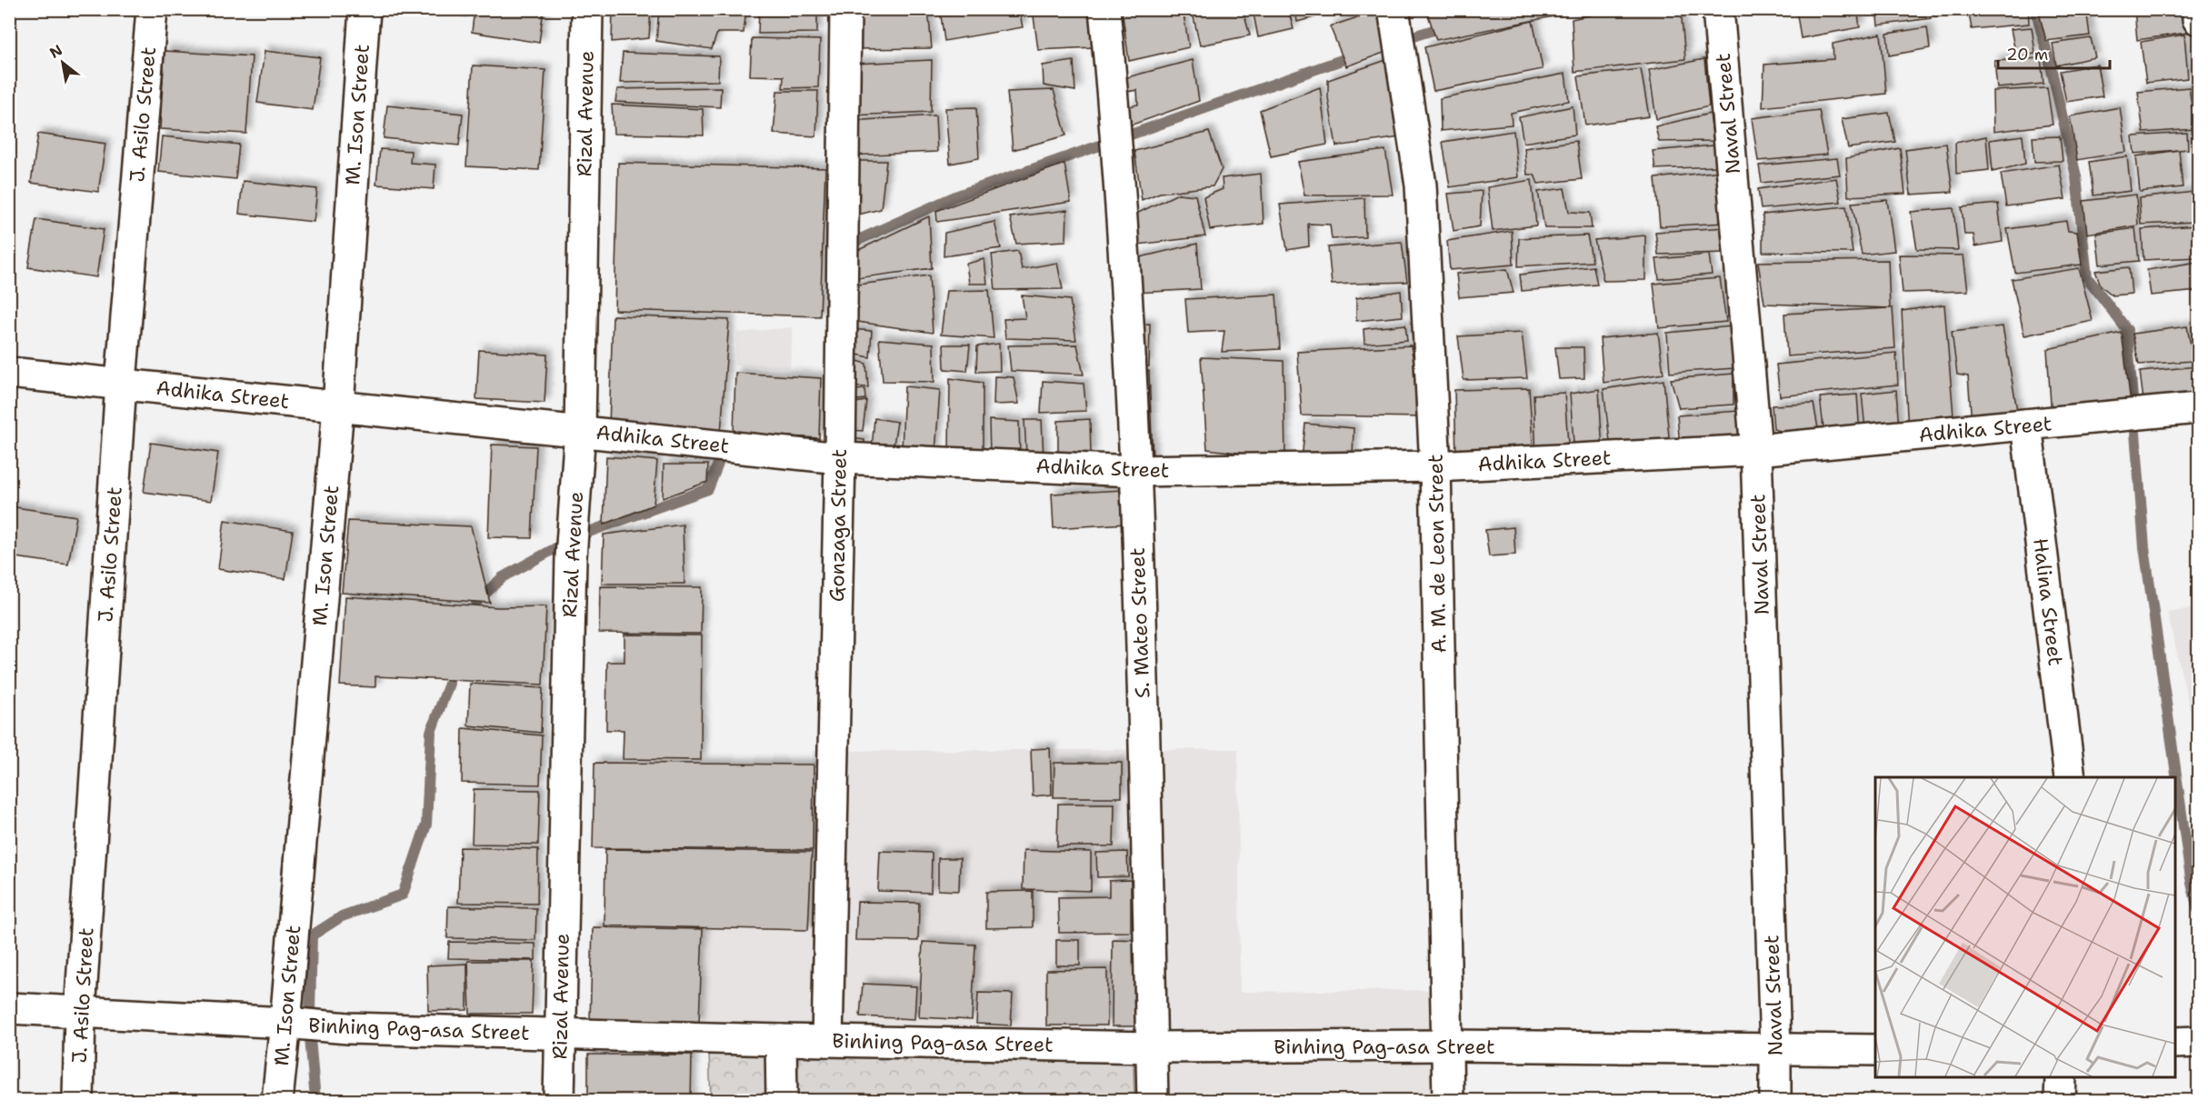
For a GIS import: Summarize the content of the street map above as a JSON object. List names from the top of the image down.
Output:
{
  "streets": {
    "street": [
      "Rizal Avenue",
      "Naval Street",
      "J. Asilo Street",
      "M. Ison Street",
      "Adhika Street",
      "Gonzaga Street",
      "A. M. de Leon Street",
      "Halina Street",
      "S. Mateo Street",
      "Binhing Pag-asa Street"
    ]
  },
  "crossings": [
    ["Rizal Avenue", "Adhika Street"],
    ["Rizal Avenue", "Binhing Pag-asa Street"],
    ["Naval Street", "Adhika Street"],
    ["Naval Street", "Binhing Pag-asa Street"],
    ["J. Asilo Street", "Adhika Street"],
    ["J. Asilo Street", "Binhing Pag-asa Street"],
    ["M. Ison Street", "Adhika Street"],
    ["M. Ison Street", "Binhing Pag-asa Street"],
    ["Adhika Street", "Gonzaga Street"],
    ["Adhika Street", "A. M. de Leon Street"],
    ["Adhika Street", "Halina Street"],
    ["Adhika Street", "S. Mateo Street"],
    ["Gonzaga Street", "Binhing Pag-asa Street"],
    ["A. M. de Leon Street", "Binhing Pag-asa Street"],
    ["S. Mateo Street", "Binhing Pag-asa Street"]
  ],
  "scale_bar": "20 m",
  "north": "top left"
}
